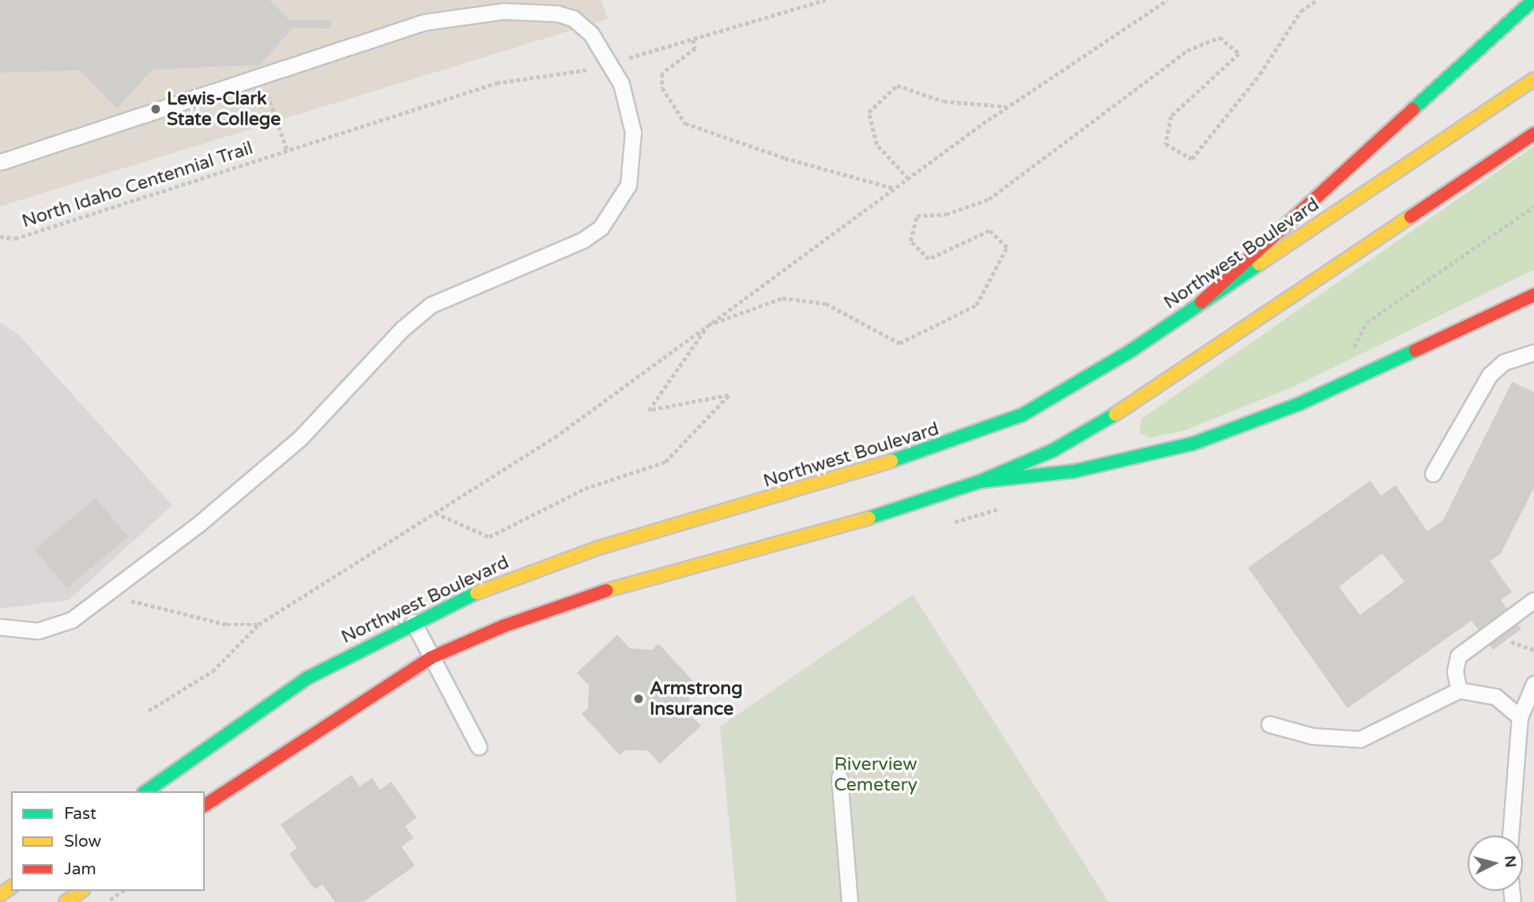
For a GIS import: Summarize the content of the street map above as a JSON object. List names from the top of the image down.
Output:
{
  "streets": {
    "main road": ["Northwest Boulevard"],
    "path": ["North Idaho Centennial Trail"]
  },
  "parks": ["Riverview Cemetery"],
  "places": ["Lewis-Clark State College", "Armstrong Insurance"],
  "legend": ["Fast", "Slow", "Jam"],
  "north": "right"
}
